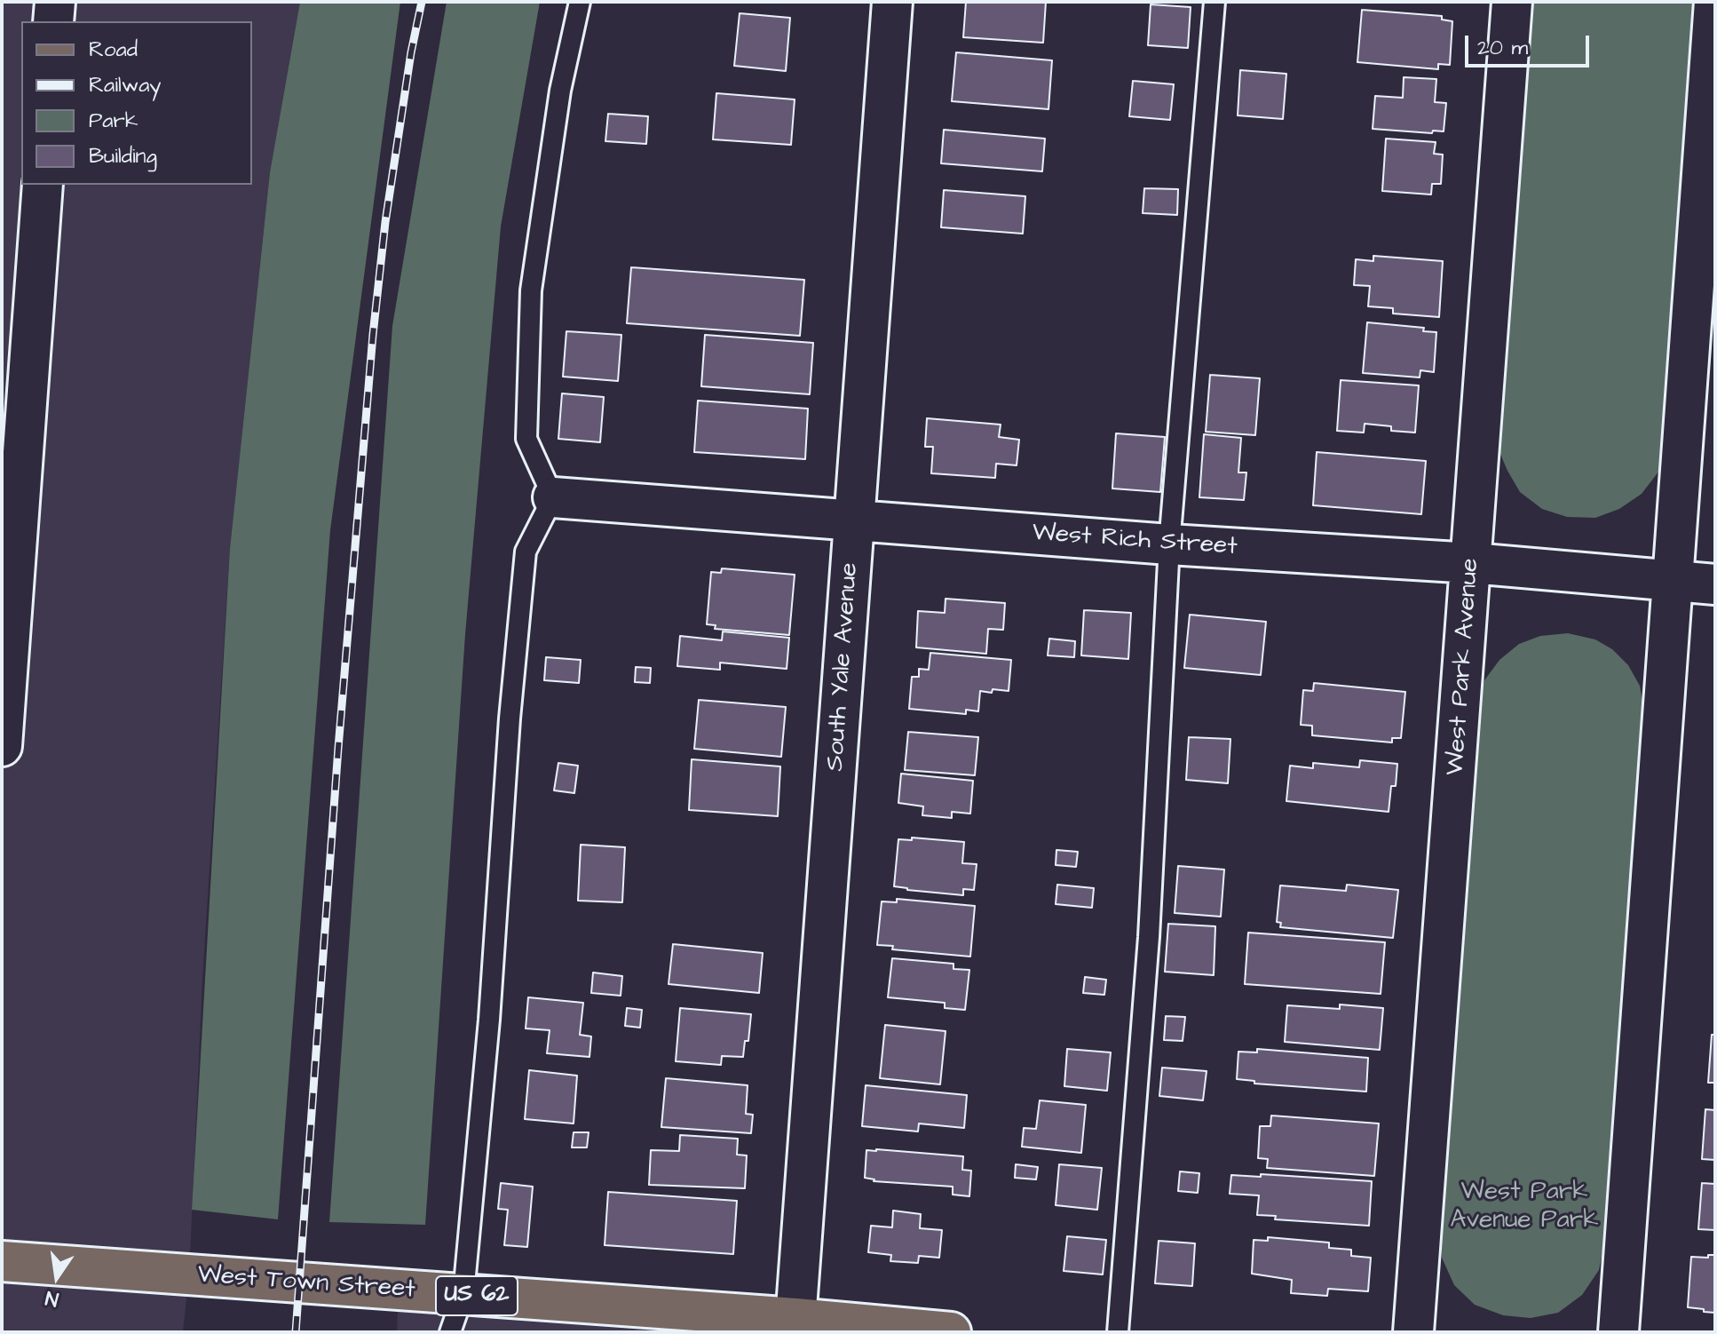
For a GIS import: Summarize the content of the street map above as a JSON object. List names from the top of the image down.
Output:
{
  "streets": {
    "main road": ["West Town Street", "US 62"],
    "street": ["West Rich Street", "South Yale Avenue", "West Park Avenue"]
  },
  "crossings": [
    ["West Rich Street", "South Yale Avenue"],
    ["West Rich Street", "West Park Avenue"],
    ["South Yale Avenue", "West Town Street"]
  ],
  "parks": ["West Park Avenue Park"],
  "legend": [
    "Road",
    "Railway",
    "Park",
    "Building"
  ],
  "scale_bar": "20 m",
  "north": "bottom"
}
